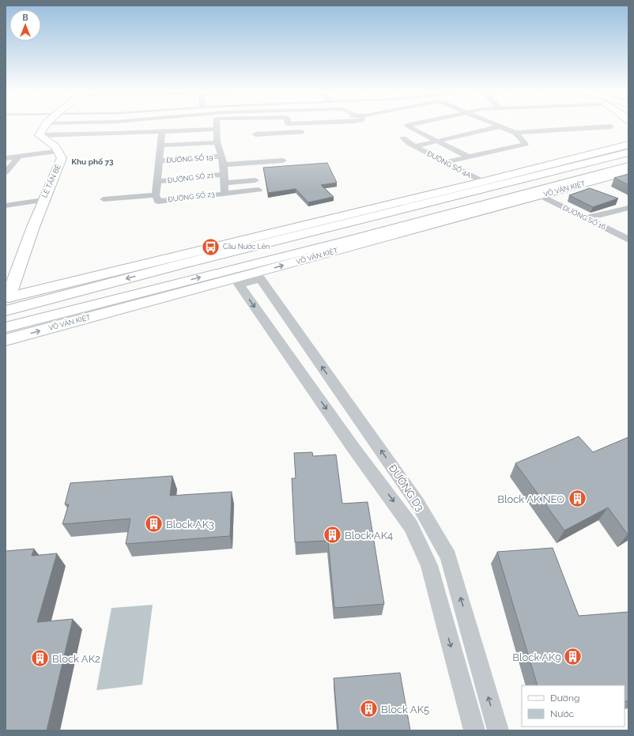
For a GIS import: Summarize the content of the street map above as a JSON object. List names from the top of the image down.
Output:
{
  "streets": {
    "main road": ["LÊ TẤN BÊ", "VÕ VĂN KIỆT"],
    "street": [
      "ĐƯỜNG SỐ 19",
      "ĐƯỜNG SỐ 4A",
      "ĐƯỜNG SỐ 21",
      "ĐƯỜNG SỐ 23",
      "ĐƯỜNG SỐ 16",
      "ĐƯỜNG D3"
    ]
  },
  "crossings": [
    ["VÕ VĂN KIỆT", "ĐƯỜNG SỐ 16"],
    ["VÕ VĂN KIỆT", "ĐƯỜNG D3"]
  ],
  "districts": ["Khu phố 73"],
  "places": {
    "bus stop": ["Cầu Nước Lên"],
    "building": [
      "Block AK NEO",
      "Block AK3",
      "Block AK4",
      "Block AK9",
      "Block AK2",
      "Block AK5"
    ]
  },
  "legend": ["Đường", "Nước"],
  "north": "top"
}
